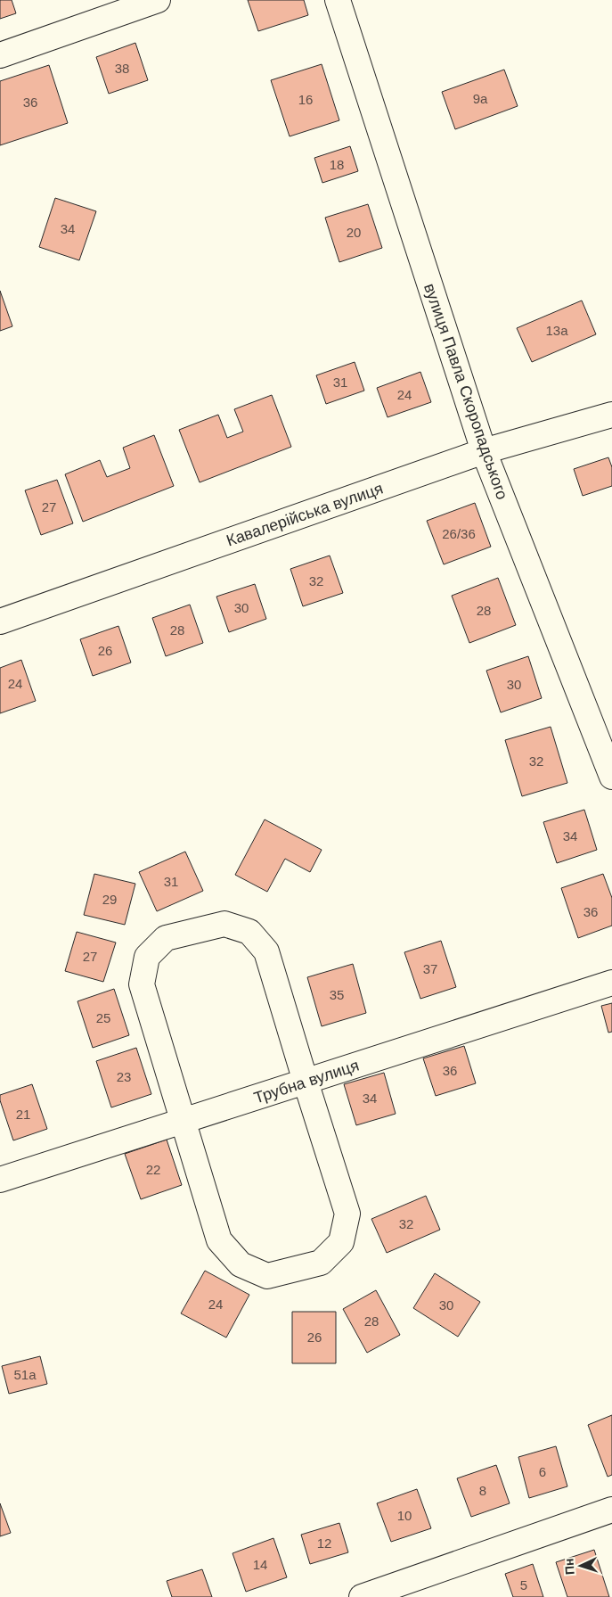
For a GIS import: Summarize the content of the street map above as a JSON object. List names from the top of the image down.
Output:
{
  "streets": {
    "street": ["вулиця Павла Скоропадського", "Кавалерійська вулиця", "Трубна вулиця"]
  },
  "crossings": [
    ["вулиця Павла Скоропадського", "Кавалерійська вулиця"]
  ],
  "house_numbers": [
    "38",
    "9а",
    "16",
    "36",
    "18",
    "34",
    "20",
    "13а",
    "31",
    "24",
    "27",
    "26/36",
    "32",
    "30",
    "28",
    "28",
    "26",
    "24",
    "30",
    "32",
    "34",
    "31",
    "29",
    "36",
    "27",
    "37",
    "35",
    "25",
    "36",
    "23",
    "34",
    "21",
    "22",
    "32",
    "24",
    "30",
    "28",
    "26",
    "51а",
    "6",
    "8",
    "10",
    "12",
    "14",
    "5"
  ],
  "north": "left"
}
